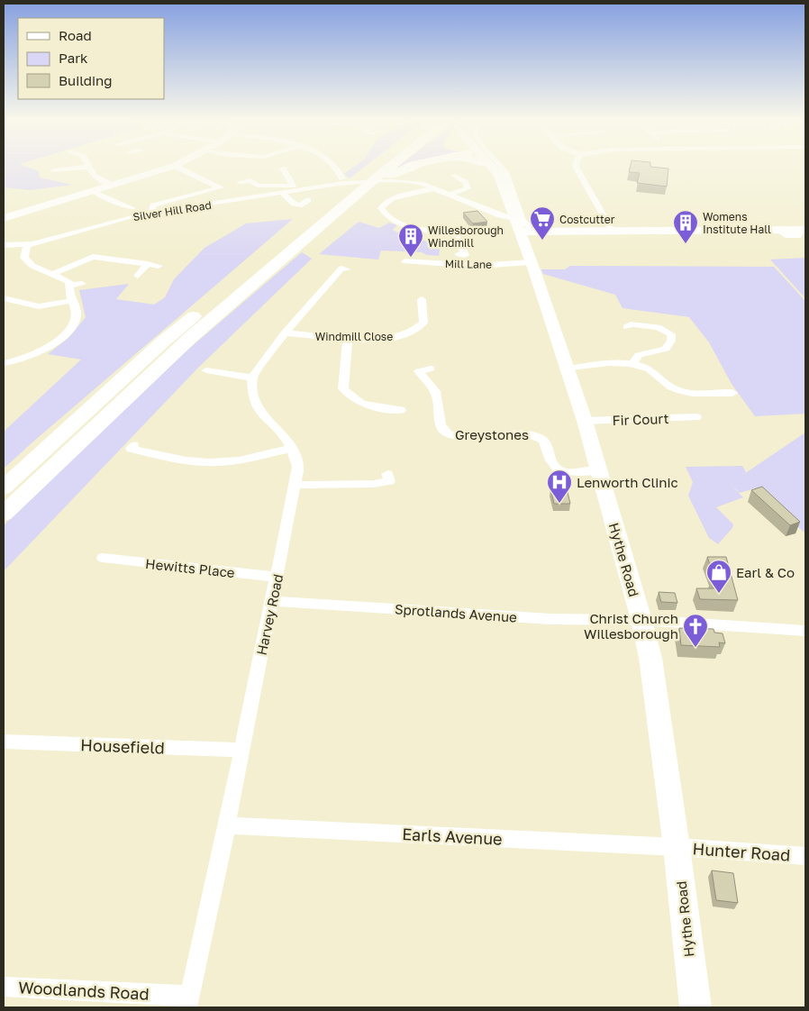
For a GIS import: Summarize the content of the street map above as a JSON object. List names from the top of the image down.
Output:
{
  "streets": {
    "main road": ["Hythe Road"],
    "street": [
      "Silver Hill Road",
      "Mill Lane",
      "Windmill Close",
      "Fir Court",
      "Greystones",
      "Hewitts Place",
      "Sprotlands Avenue",
      "Harvey Road",
      "Housefield",
      "Earls Avenue",
      "Hunter Road",
      "Woodlands Road"
    ]
  },
  "crossings": [
    ["Silver Hill Road", "Hythe Road"],
    ["Mill Lane", "Hythe Road"],
    ["Fir Court", "Hythe Road"],
    ["Greystones", "Hythe Road"],
    ["Hythe Road", "Sprotlands Avenue"],
    ["Hythe Road", "Earls Avenue"],
    ["Hythe Road", "Hunter Road"],
    ["Hewitts Place", "Harvey Road"],
    ["Sprotlands Avenue", "Harvey Road"],
    ["Harvey Road", "Housefield"],
    ["Harvey Road", "Earls Avenue"],
    ["Harvey Road", "Woodlands Road"],
    ["Earls Avenue", "Hunter Road"]
  ],
  "places": {
    "supermarket": ["Costcutter"],
    "building": ["Womens Institute Hall", "Willesborough Windmill"],
    "hospital": ["Lenworth Clinic"],
    "shop": ["Earl & Co"],
    "church": ["Christ Church Willesborough"]
  },
  "legend": ["Road", "Park", "Building"]
}
